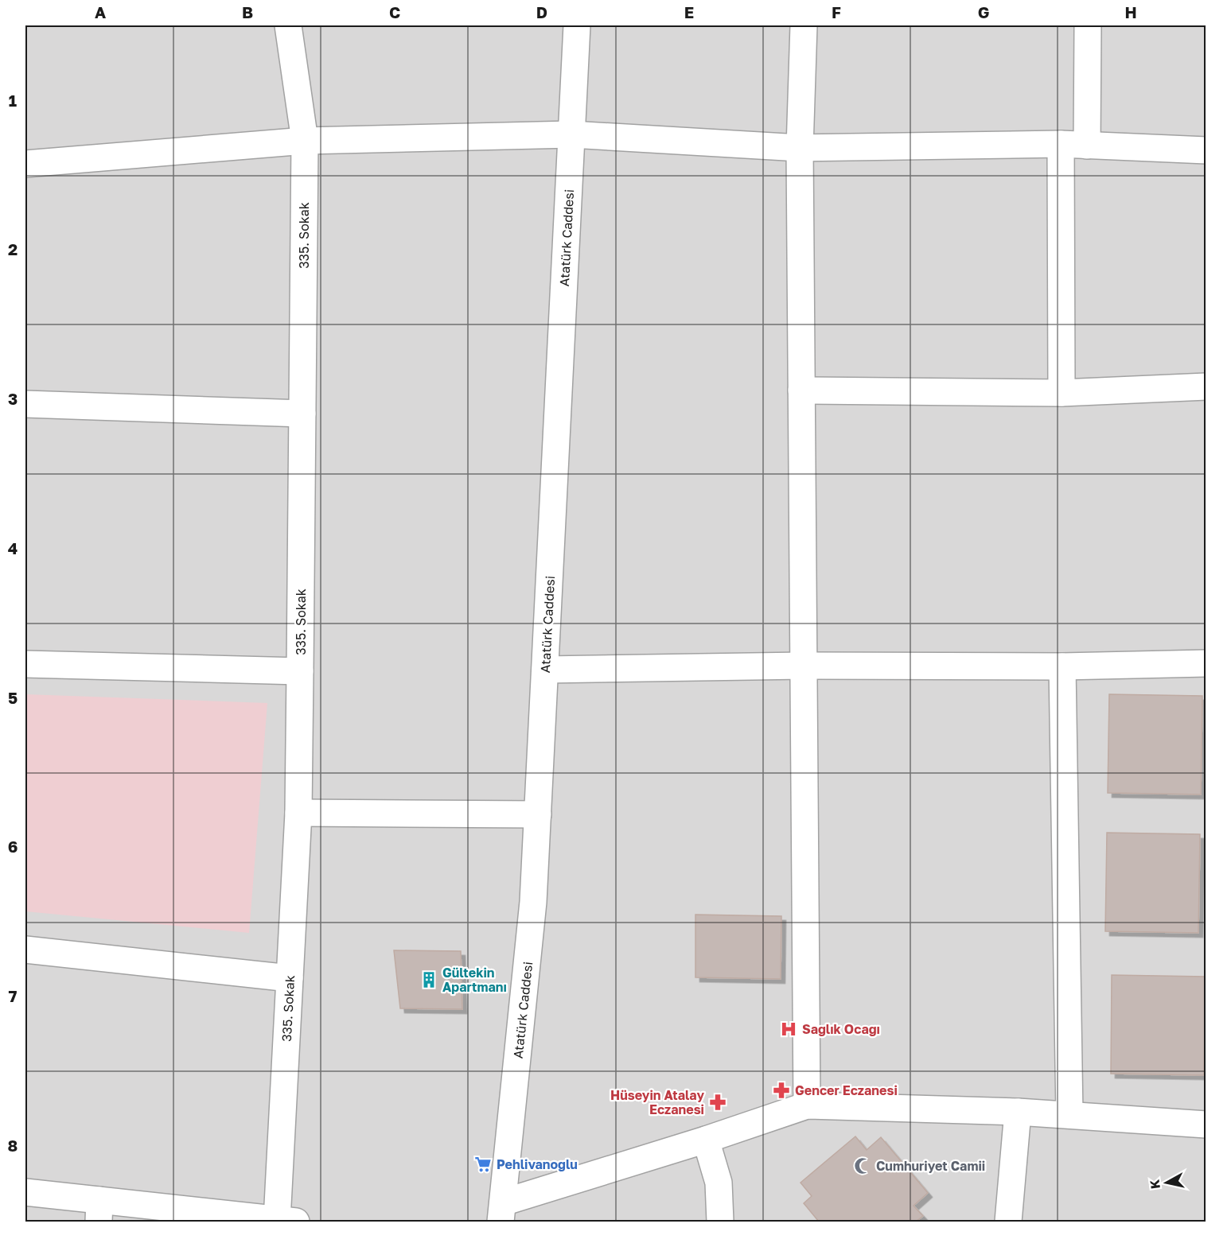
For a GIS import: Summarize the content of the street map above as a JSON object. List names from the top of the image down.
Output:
{
  "streets": {
    "street": ["335. Sokak", "Atatürk Caddesi"]
  },
  "places": {
    "building": ["Gültekin Apartmanı"],
    "hospital": ["Sağlık Ocağı"],
    "pharmacy": ["Gencer Eczanesi", "Hüseyin Atalay Eczanesi"],
    "supermarket": ["Pehlivanoğlu"],
    "mosque": ["Cumhuriyet Camii"]
  },
  "north": "left",
  "grid": {
    "columns": [
      "A",
      "B",
      "C",
      "D",
      "E",
      "F",
      "G",
      "H"
    ],
    "rows": [
      "1",
      "2",
      "3",
      "4",
      "5",
      "6",
      "7",
      "8"
    ]
  }
}
